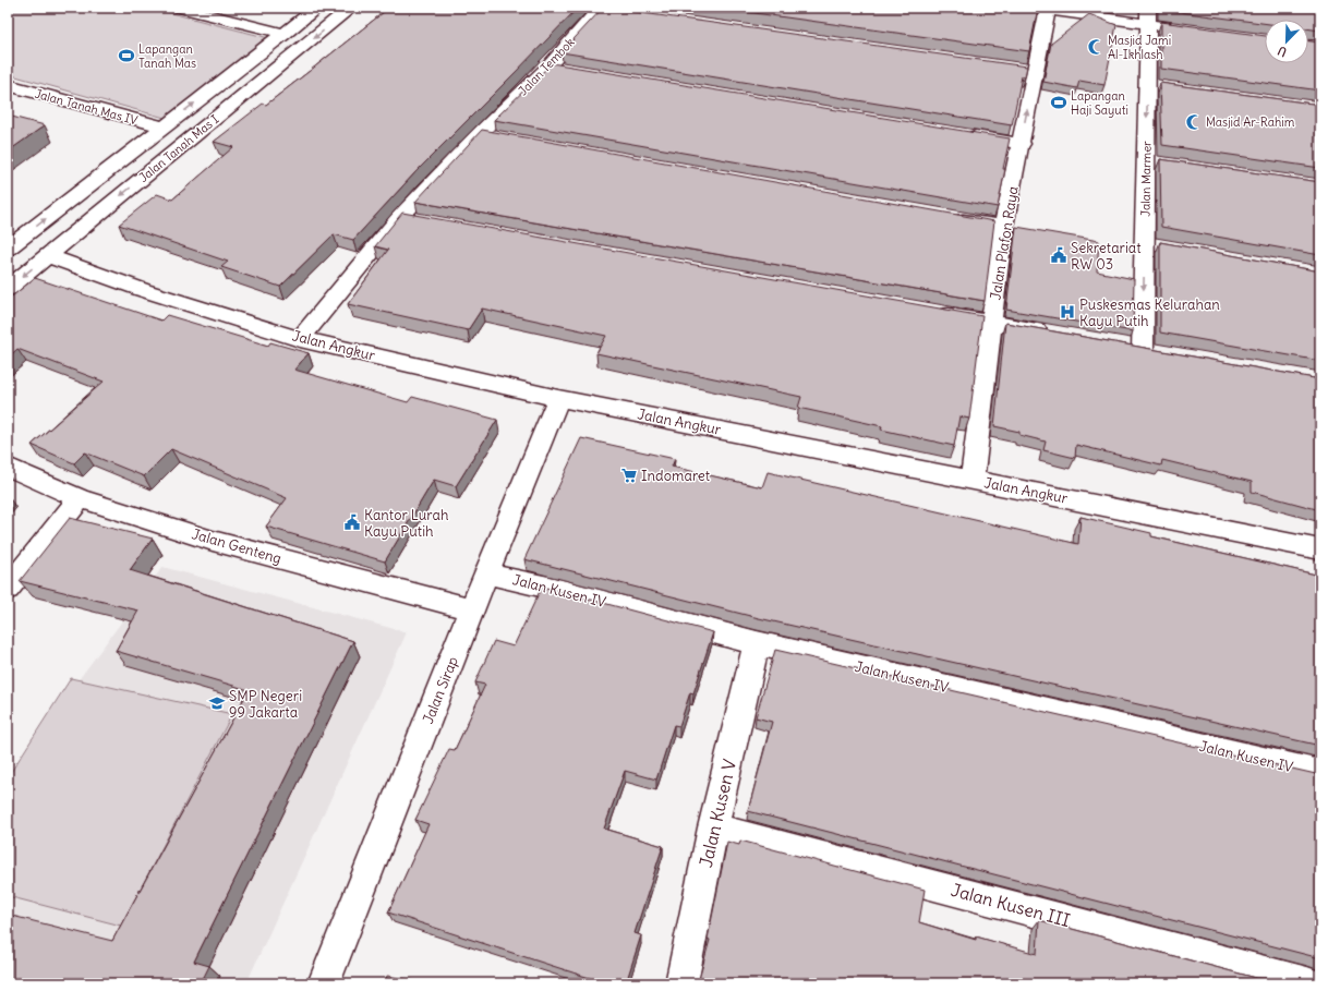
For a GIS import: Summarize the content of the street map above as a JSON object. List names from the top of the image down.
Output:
{
  "streets": {
    "street": [
      "Jalan Tembok",
      "Jalan Tanah Mas IV",
      "Jalan Tanah Mas I",
      "Jalan Marmer",
      "Jalan Plafon Raya",
      "Jalan Angkur",
      "Jalan Genteng",
      "Jalan Kusen IV",
      "Jalan Sirap",
      "Jalan Kusen V",
      "Jalan Kusen III"
    ]
  },
  "crossings": [
    ["Jalan Tembok", "Jalan Angkur"],
    ["Jalan Tanah Mas IV", "Jalan Tanah Mas I"],
    ["Jalan Tanah Mas I", "Jalan Angkur"],
    ["Jalan Plafon Raya", "Jalan Angkur"],
    ["Jalan Angkur", "Jalan Sirap"],
    ["Jalan Genteng", "Jalan Sirap"],
    ["Jalan Kusen IV", "Jalan Sirap"],
    ["Jalan Kusen IV", "Jalan Kusen V"],
    ["Jalan Kusen V", "Jalan Kusen III"]
  ],
  "one_way": ["Jalan Marmer"],
  "places": {
    "mosque": ["Masjid Jami Al-Ikhlash", "Masjid Ar-Rahim"],
    "sports": ["Lapangan Tanah Mas", "Lapangan Haji Sayuti"],
    "public building": ["Sekretariat RW 03", "Kantor Lurah Kayu Putih"],
    "hospital": ["Puskesmas Kelurahan Kayu Putih"],
    "supermarket": ["Indomaret"],
    "school or university": ["SMP Negeri 99 Jakarta"]
  },
  "north": "bottom left"
}
